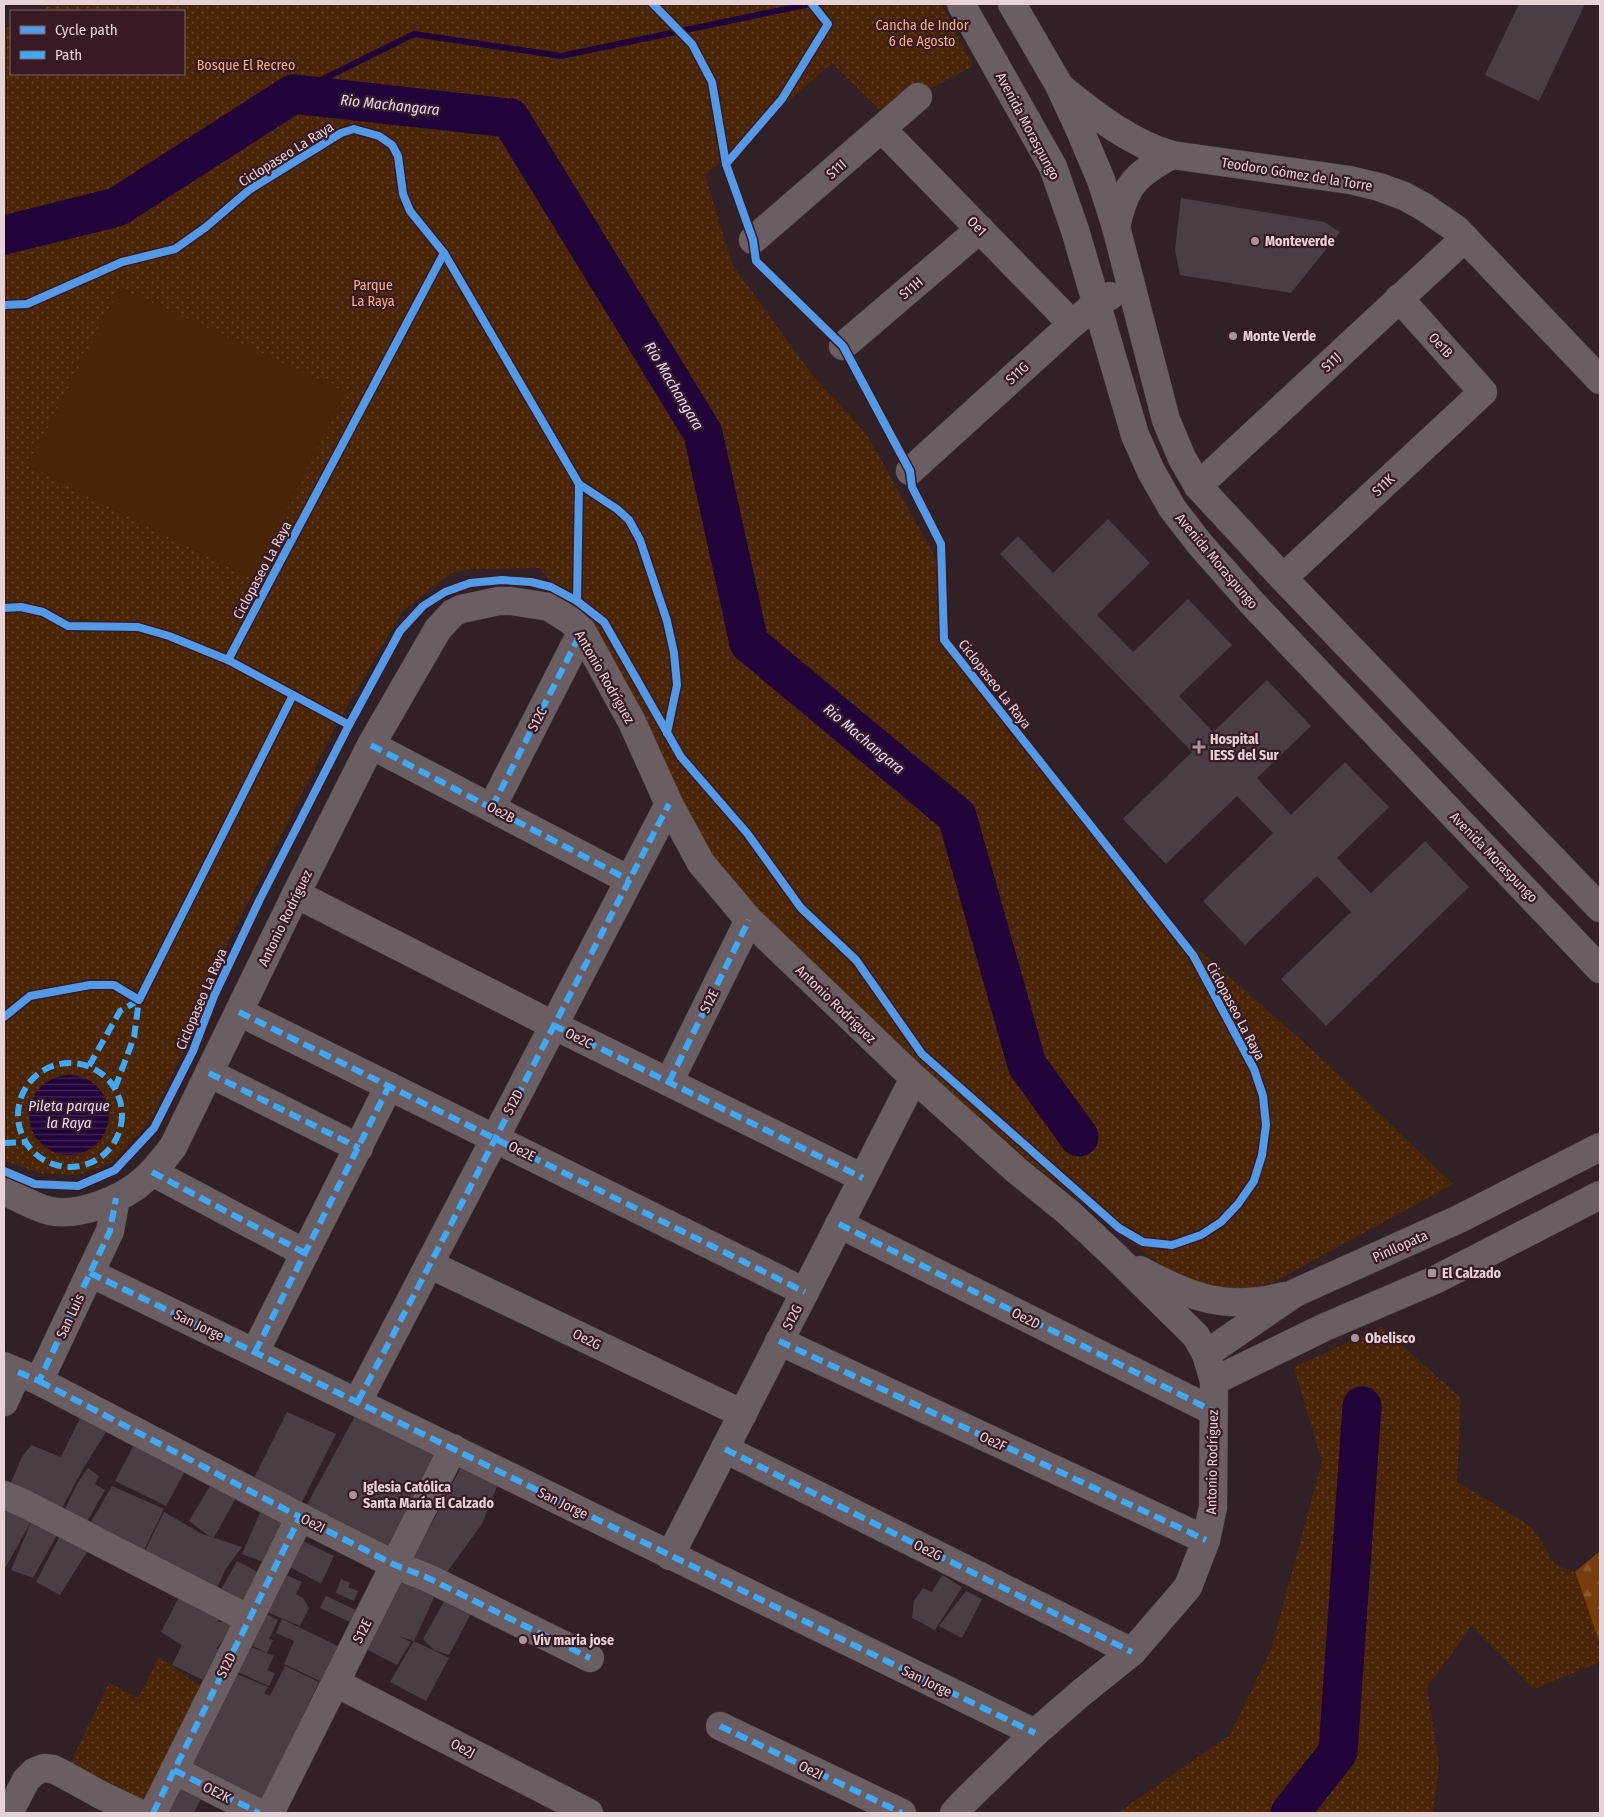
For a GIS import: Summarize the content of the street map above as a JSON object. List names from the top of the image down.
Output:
{
  "streets": {
    "street": [
      "Avenida Moraspungo",
      "S11I",
      "Teodoro Gómez de la Torre",
      "Oe1",
      "S11H",
      "Oe1B",
      "S11J",
      "S11G",
      "S11K",
      "Antonio Rodríguez",
      "S12C",
      "Oe2B",
      "S12E",
      "Oe2C",
      "S12D",
      "Oe2E",
      "Pinllopata",
      "San Luis",
      "S12G",
      "Oe2D",
      "San Jorge",
      "Oe2G",
      "Oe2F",
      "Oe2I",
      "Oe2J",
      "OE2K"
    ],
    "cycle path": ["Ciclopaseo La Raya"]
  },
  "crossings": [
    ["Avenida Moraspungo", "S11G"],
    ["S11I", "Oe1"],
    ["Teodoro Gómez de la Torre", "S11J"],
    ["Oe1", "S11H"],
    ["Oe1", "S11G"],
    ["Oe1B", "S11J"],
    ["Oe1B", "S11K"],
    ["Antonio Rodríguez", "S12C"],
    ["Antonio Rodríguez", "Oe2B"],
    ["Antonio Rodríguez", "S12E"],
    ["Antonio Rodríguez", "Oe2C"],
    ["Antonio Rodríguez", "S12D"],
    ["Antonio Rodríguez", "Oe2E"],
    ["Antonio Rodríguez", "Pinllopata"],
    ["Antonio Rodríguez", "San Luis"],
    ["Antonio Rodríguez", "S12G"],
    ["Antonio Rodríguez", "Oe2D"],
    ["Antonio Rodríguez", "San Jorge"],
    ["Antonio Rodríguez", "Oe2G"],
    ["Antonio Rodríguez", "Oe2F"],
    ["S12C", "Oe2B"],
    ["Oe2B", "S12D"],
    ["S12E", "Oe2C"],
    ["S12E", "San Jorge"],
    ["S12E", "Oe2I"],
    ["S12E", "Oe2J"],
    ["Oe2C", "S12D"],
    ["Oe2C", "S12G"],
    ["S12D", "Oe2E"],
    ["S12D", "San Jorge"],
    ["S12D", "Oe2G"],
    ["S12D", "Oe2I"],
    ["S12D", "OE2K"],
    ["Oe2E", "S12G"],
    ["San Luis", "San Jorge"],
    ["San Luis", "Oe2I"],
    ["S12G", "Oe2D"],
    ["S12G", "San Jorge"],
    ["S12G", "Oe2G"],
    ["S12G", "Oe2F"]
  ],
  "water": ["Rio Machangara", "Pileta parque la Raya"],
  "parks": ["Cancha de Indor 6 de Agosto", "Bosque El Recreo", "Parque La Raya"],
  "places": {
    "other": [
      "Monteverde",
      "Monte Verde",
      "Obelisco",
      "Iglesia Católica Santa María El Calzado",
      "Viv maria jose"
    ],
    "health": ["Hospital IESS del Sur"],
    "transit": ["El Calzado"]
  },
  "legend": ["Cycle path", "Path"]
}
